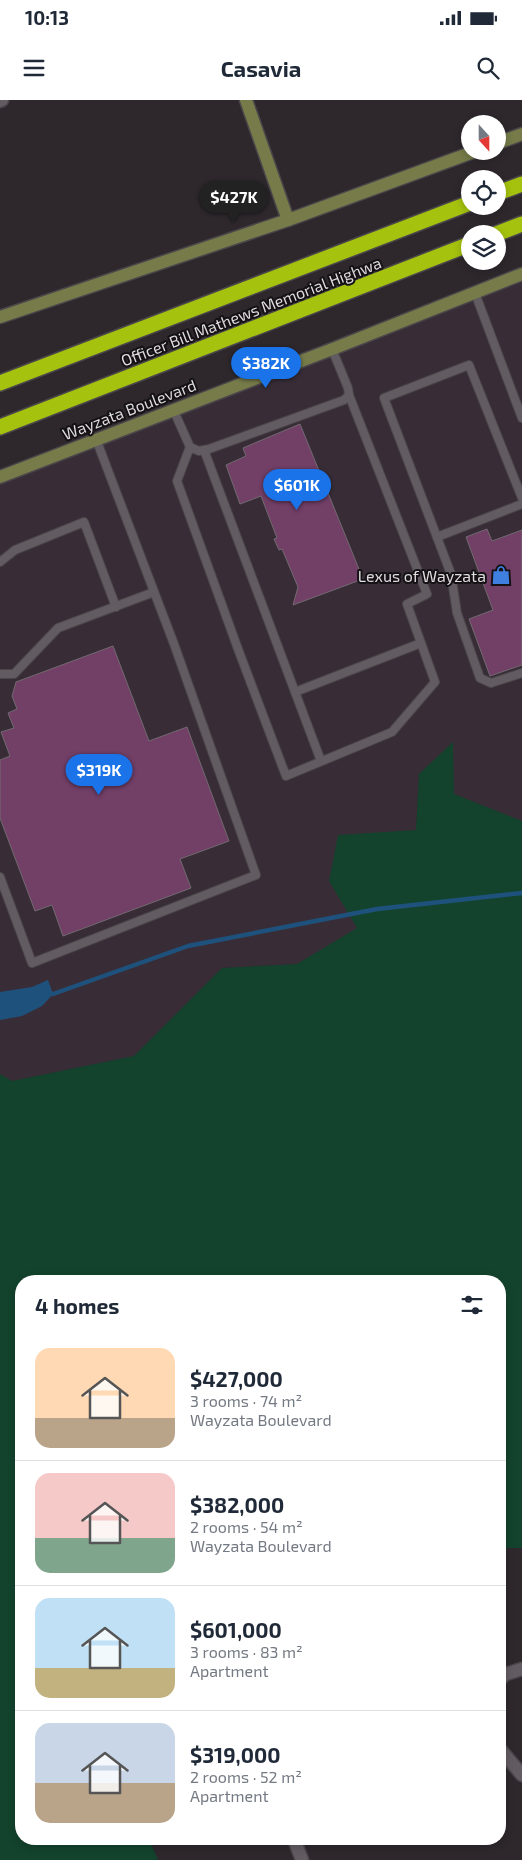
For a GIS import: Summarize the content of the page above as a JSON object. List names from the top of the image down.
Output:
{
  "streets": {
    "highway": ["Officer Bill Mathews Memorial Highwa"],
    "street": ["Wayzata Boulevard"]
  },
  "places": {
    "shop": ["Lexus of Wayzata"]
  },
  "north": "bottom",
  "page": {
    "status": "10:13",
    "header": "Casavia",
    "price": [
      "$427K",
      "$382K",
      "$601K",
      "$319K"
    ],
    "heading": "4 homes",
    "list": [
      {
        "name": "$427,000",
        "note": "3 rooms · 74 m² · Wayzata Boulevard"
      },
      {
        "name": "$382,000",
        "note": "2 rooms · 54 m² · Wayzata Boulevard"
      },
      {
        "name": "$601,000",
        "note": "3 rooms · 83 m² · Apartment"
      },
      {
        "name": "$319,000",
        "note": "2 rooms · 52 m² · Apartment"
      }
    ]
  }
}
